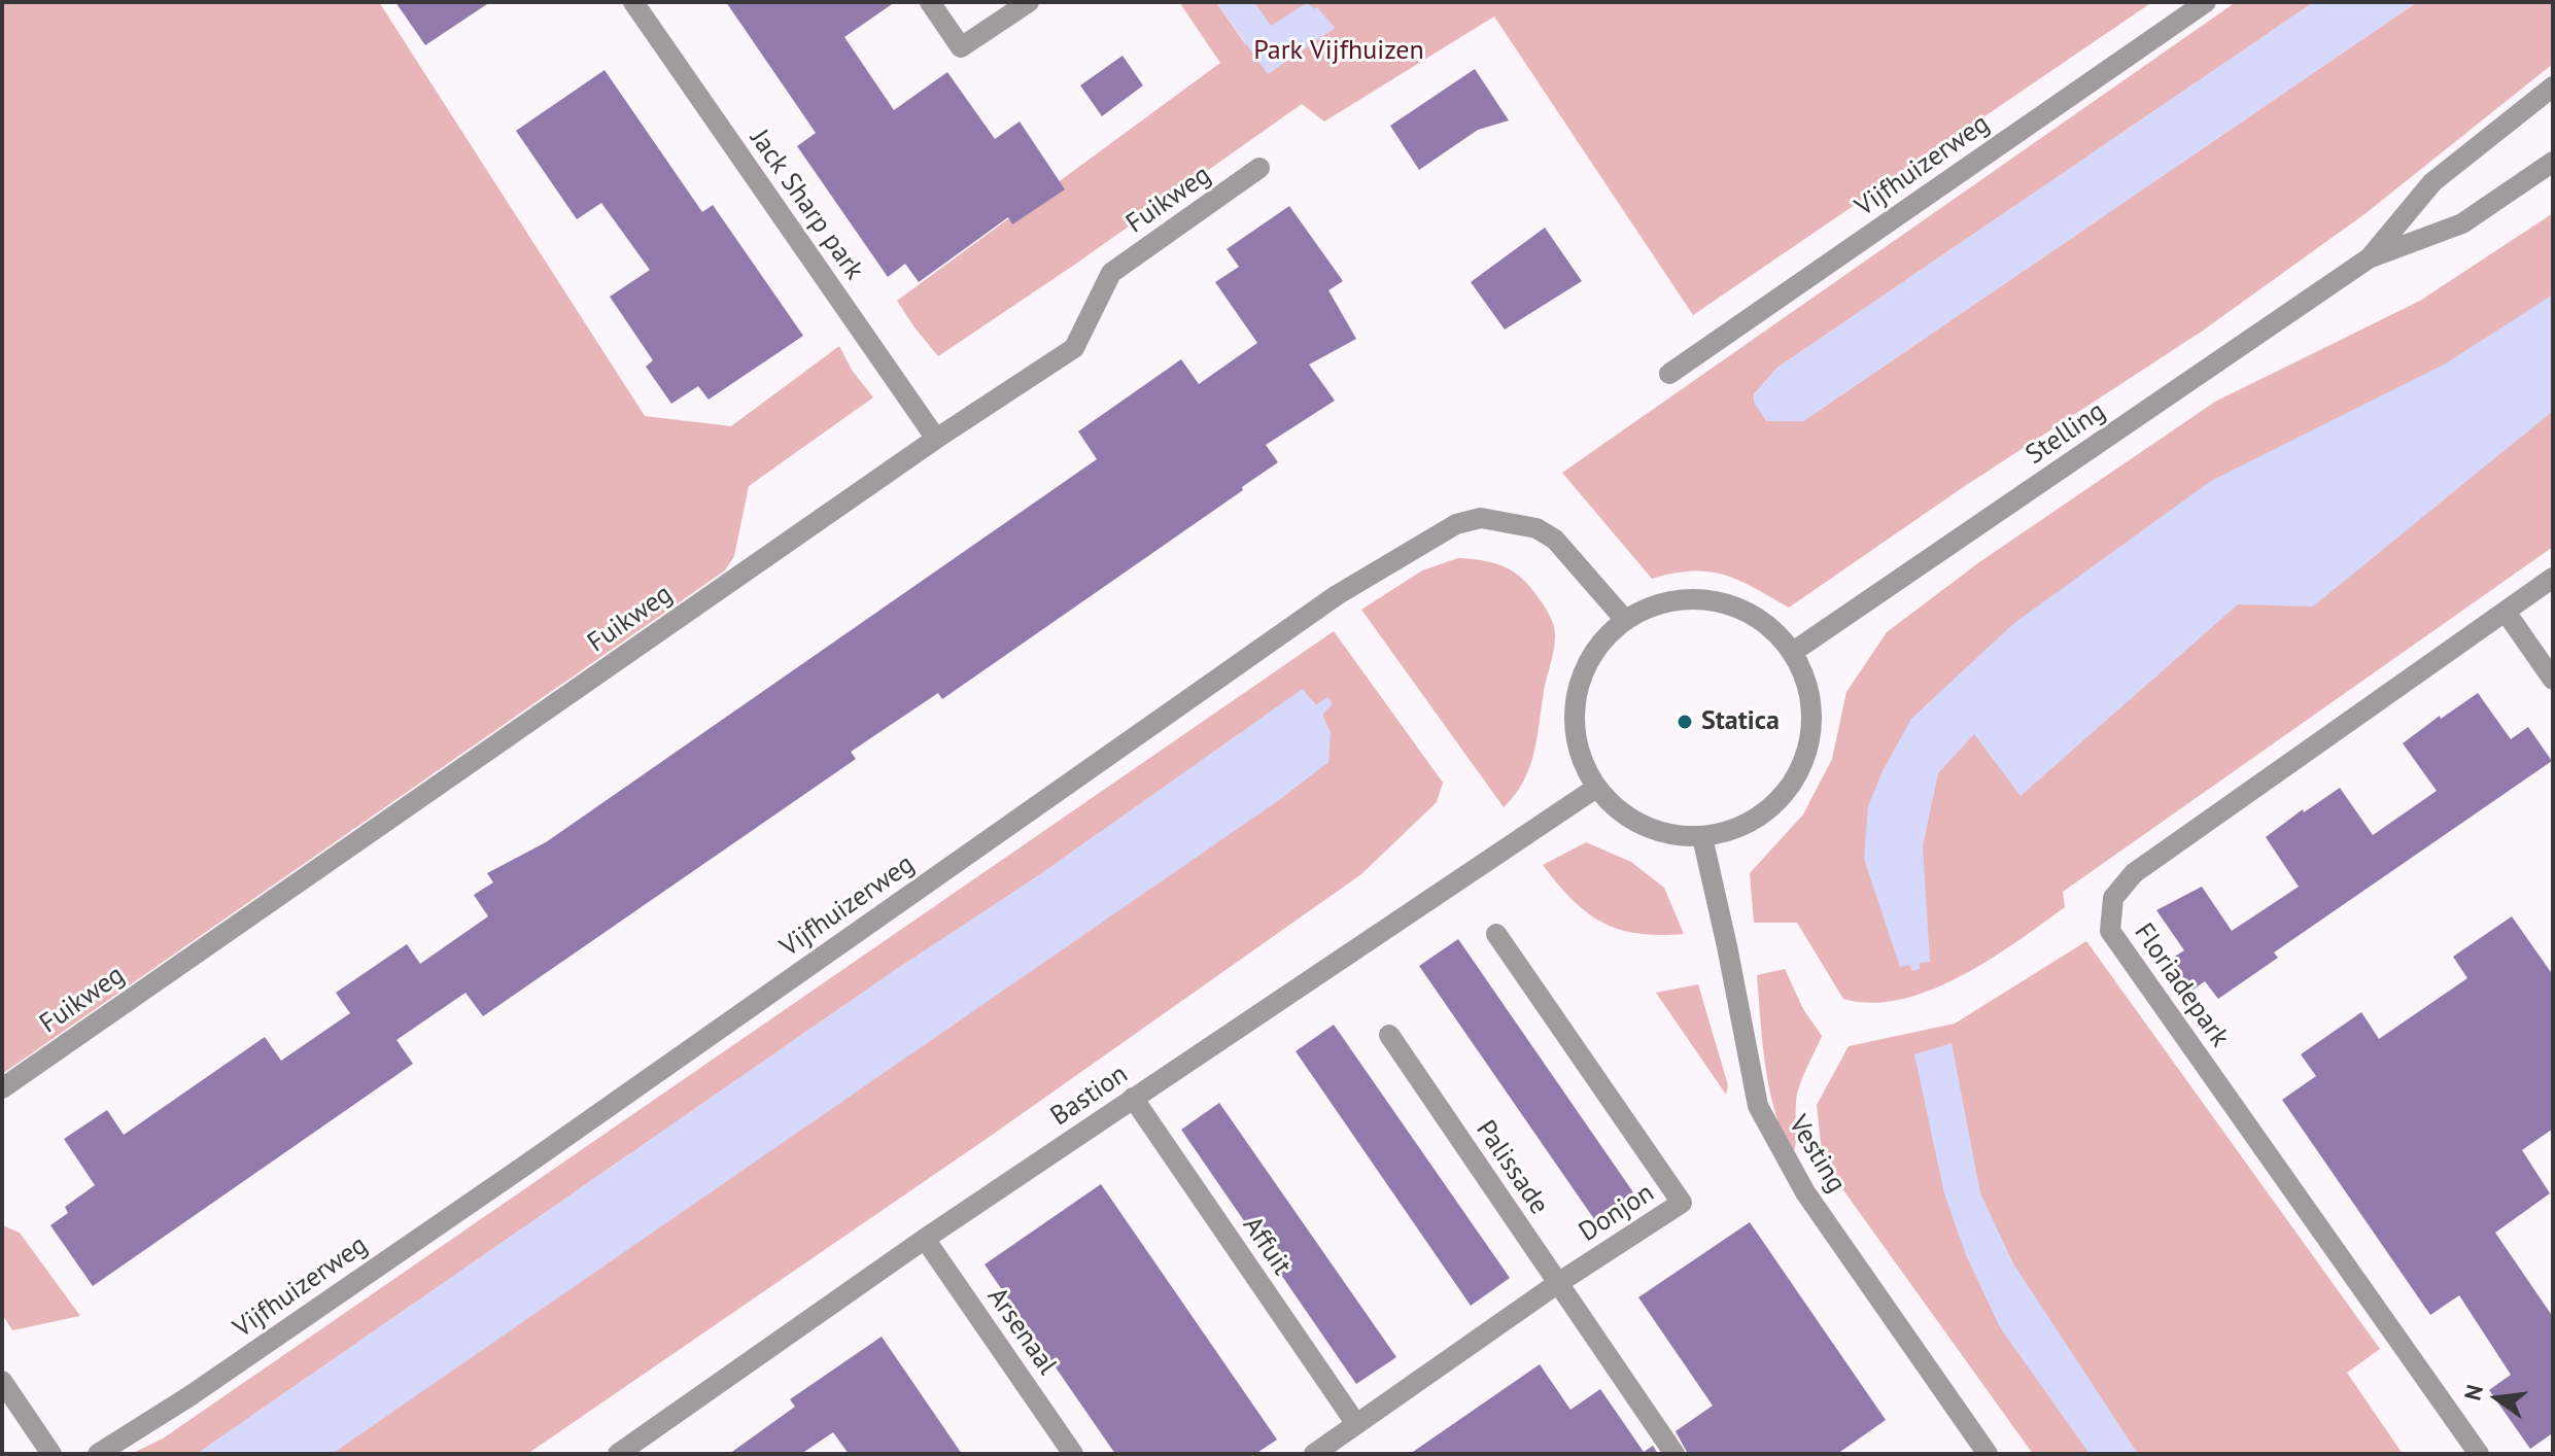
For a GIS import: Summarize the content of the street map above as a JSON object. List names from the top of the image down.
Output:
{
  "streets": {
    "street": [
      "Vijfhuizerweg",
      "Fuikweg",
      "Jack Sharp park",
      "Stelling",
      "Floriadepark",
      "Bastion",
      "Vesting",
      "Palissade",
      "Donjon",
      "Affuit",
      "Arsenaal"
    ]
  },
  "crossings": [
    ["Vijfhuizerweg", "Stelling"],
    ["Vijfhuizerweg", "Bastion"],
    ["Vijfhuizerweg", "Vesting"],
    ["Fuikweg", "Jack Sharp park"],
    ["Stelling", "Bastion"],
    ["Stelling", "Vesting"],
    ["Bastion", "Vesting"],
    ["Bastion", "Affuit"],
    ["Bastion", "Arsenaal"],
    ["Palissade", "Donjon"],
    ["Donjon", "Affuit"]
  ],
  "parks": ["Park Vijfhuizen"],
  "places": ["Statica"],
  "north": "left"
}
